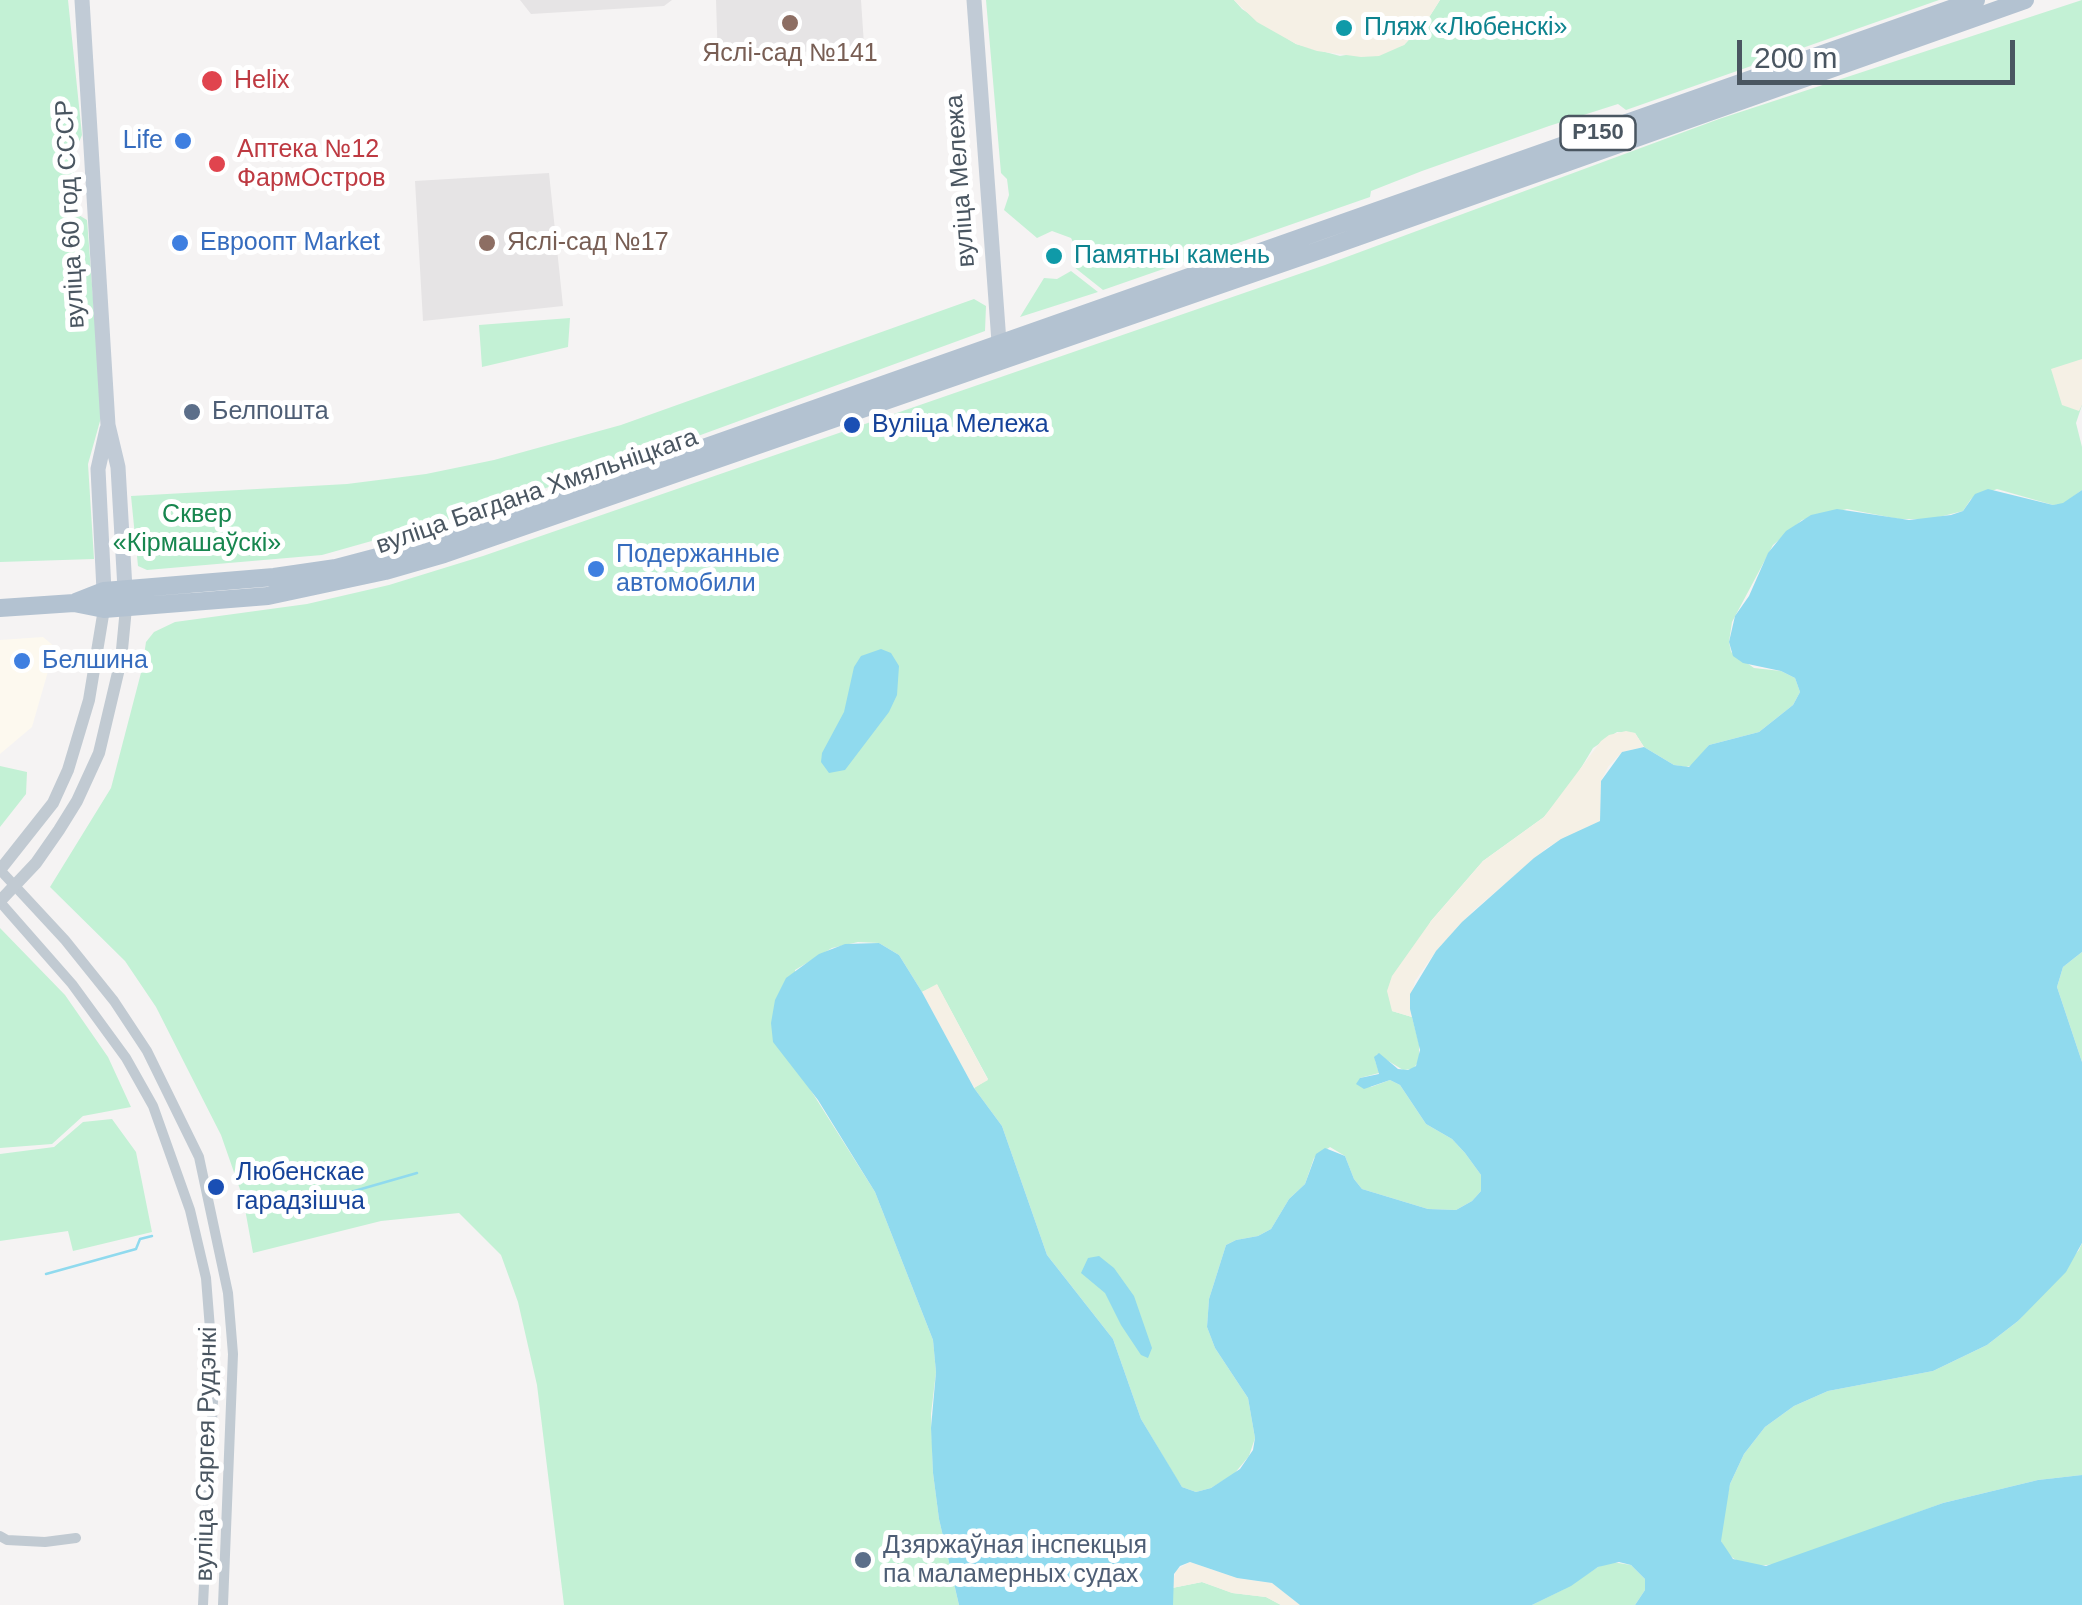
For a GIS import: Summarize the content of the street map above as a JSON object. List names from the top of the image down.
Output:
{
  "streets": {
    "main road": [
      "Р150",
      "вуліца Мележа",
      "вуліца 60 год СССР",
      "вуліца Багдана Хмяльніцкага"
    ],
    "street": ["вуліца Сяргея Рудэнкі"]
  },
  "crossings": [
    ["Р150", "вуліца Мележа"],
    ["Р150", "вуліца Багдана Хмяльніцкага"],
    ["вуліца Мележа", "вуліца Багдана Хмяльніцкага"],
    ["вуліца 60 год СССР", "вуліца Багдана Хмяльніцкага"]
  ],
  "parks": ["Сквер «Кірмашаўскі»"],
  "places": [
    "Яслі-сад №141",
    "Пляж «Любенскі»",
    "Helix",
    "Life",
    "Аптека №12 ФармОстров",
    "Евроопт Market",
    "Яслі-сад №17",
    "Памятны камень",
    "Белпошта",
    "Вуліца Мележа",
    "Подержанные автомобили",
    "Белшина",
    "Любенскае гарадзішча",
    "Дзяржаўная інспекцыя па маламерных судах"
  ],
  "scale_bar": "200 m"
}
